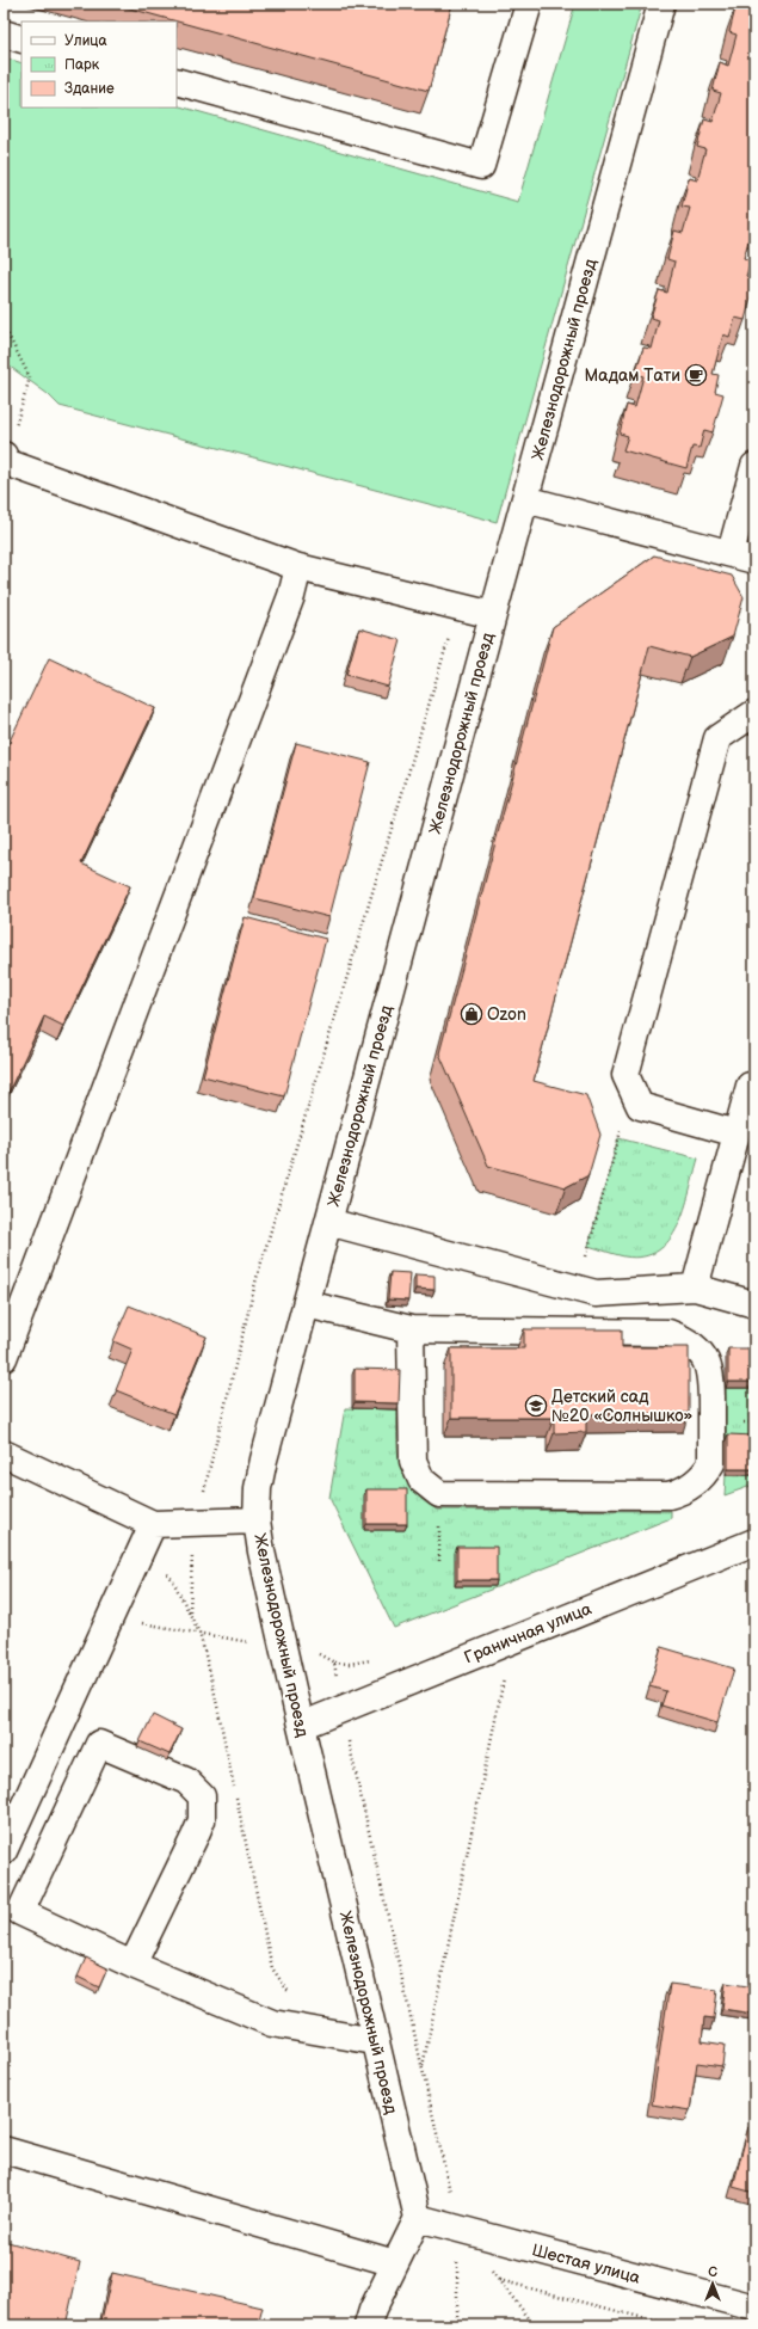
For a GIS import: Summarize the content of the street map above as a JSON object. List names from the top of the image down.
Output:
{
  "streets": {
    "street": ["Железнодорожный проезд", "Граничная улица", "Шестая улица"]
  },
  "crossings": [
    ["Железнодорожный проезд", "Граничная улица"],
    ["Железнодорожный проезд", "Шестая улица"]
  ],
  "places": {
    "cafe": ["Мадам Тати"],
    "shop": ["Ozon"],
    "school or university": ["Детский сад №20 «Солнышко»"]
  },
  "legend": ["Улица", "Парк", "Здание"],
  "north": "top"
}
